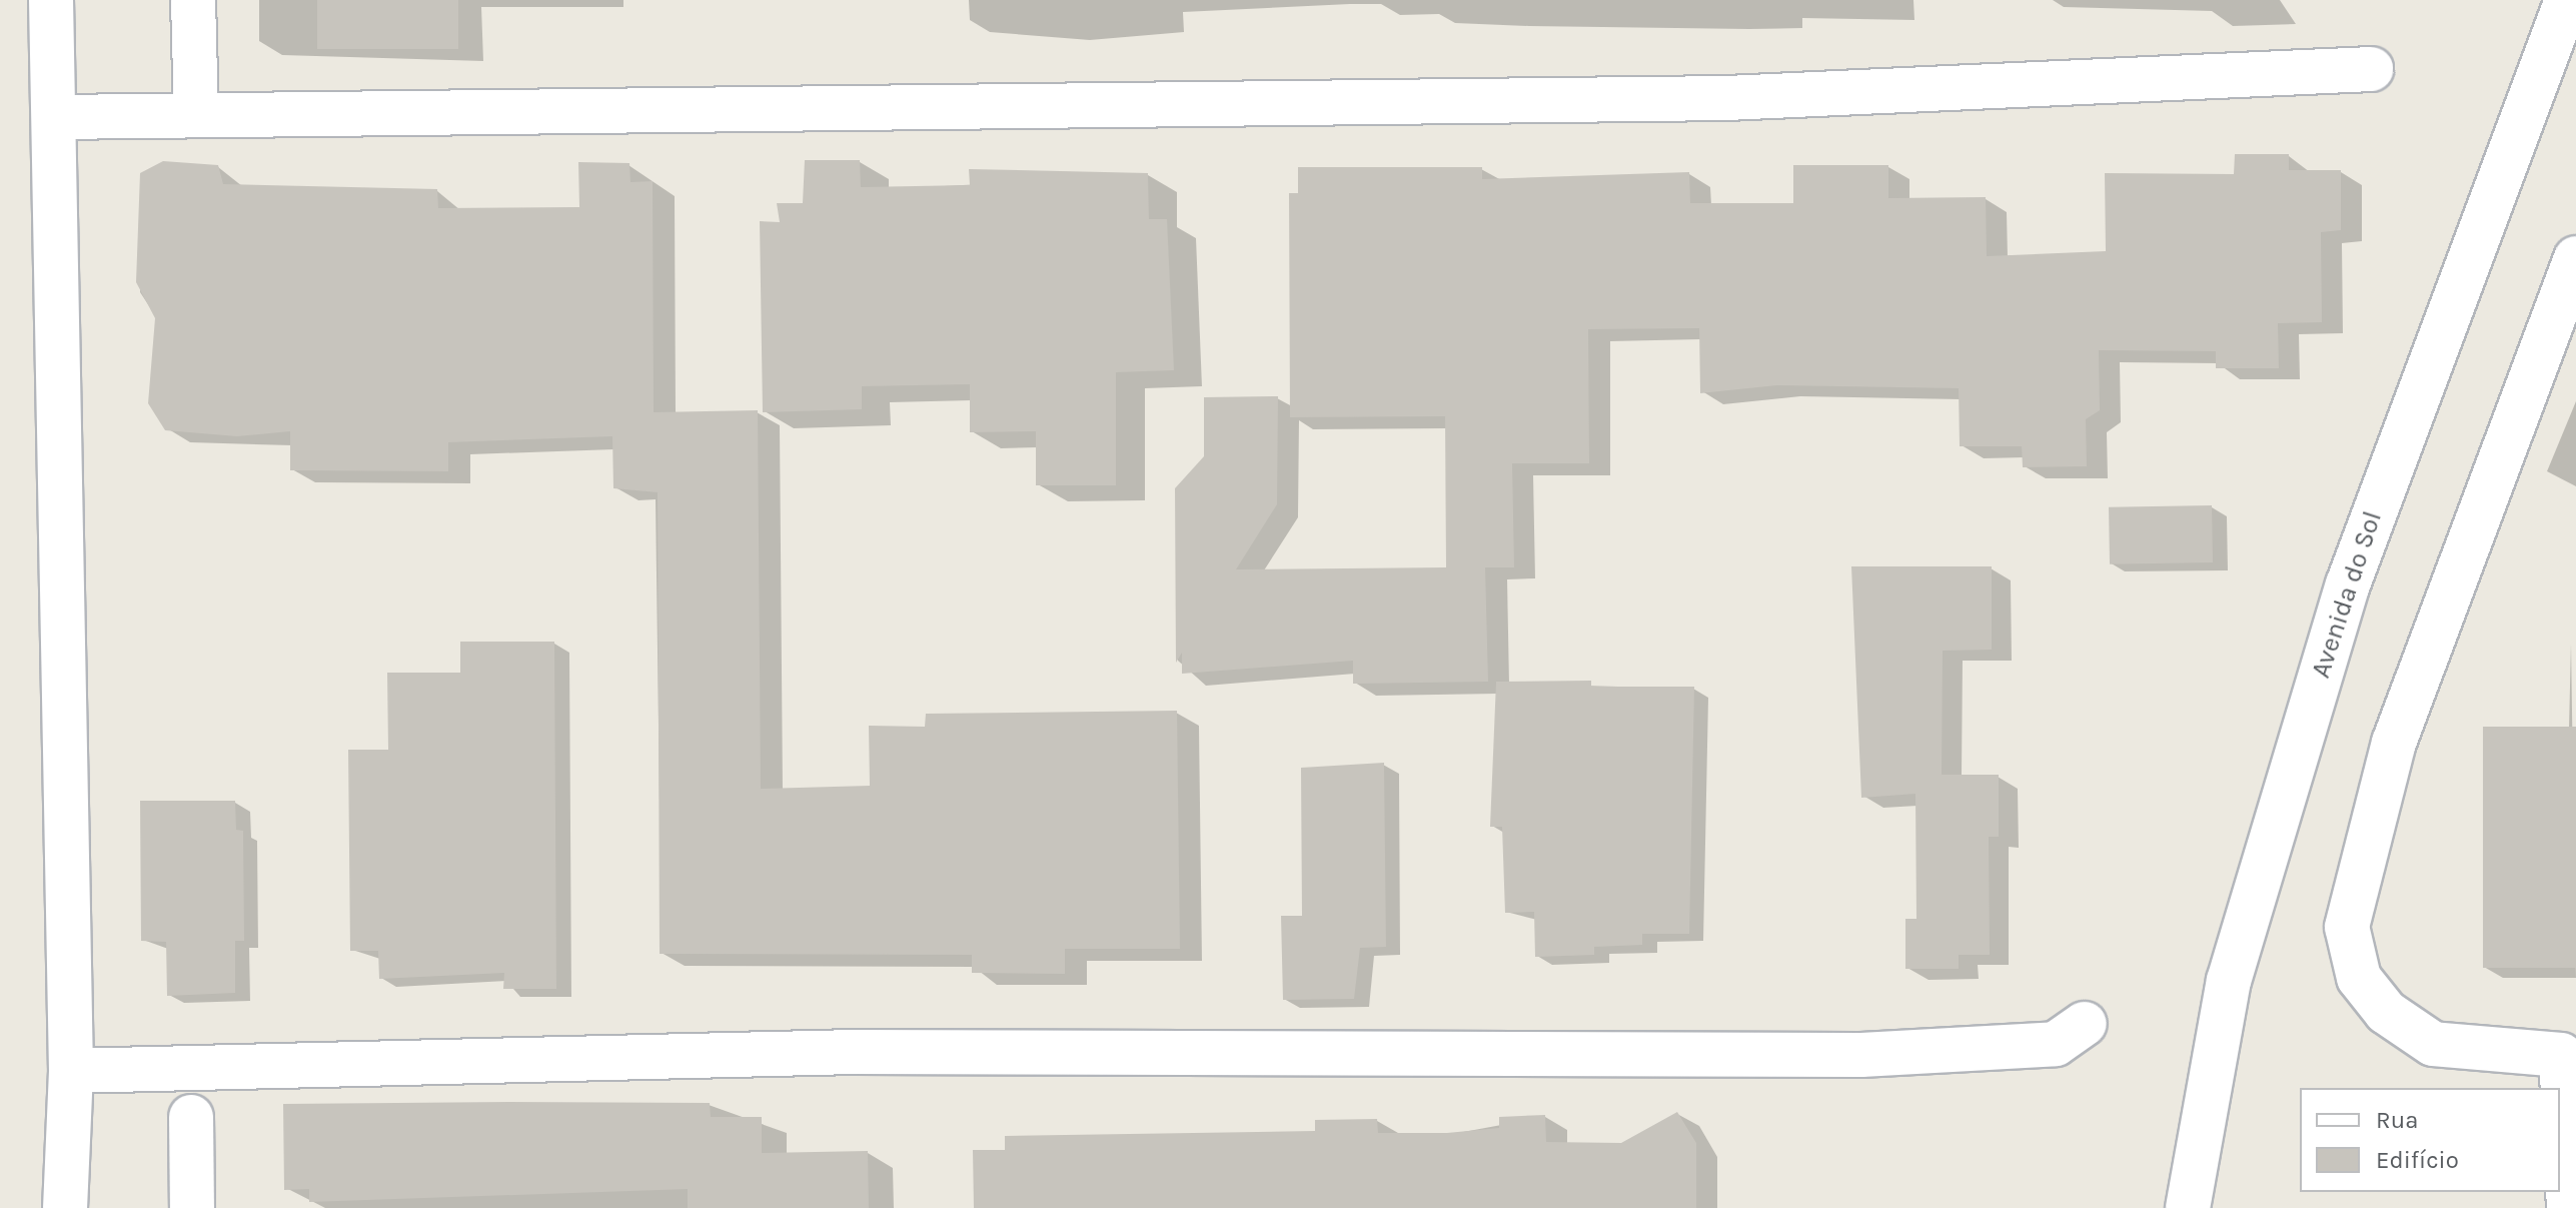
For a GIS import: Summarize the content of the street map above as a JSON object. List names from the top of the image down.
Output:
{
  "streets": {
    "street": ["Avenida do Sol"]
  },
  "legend": ["Rua", "Edifício"]
}
